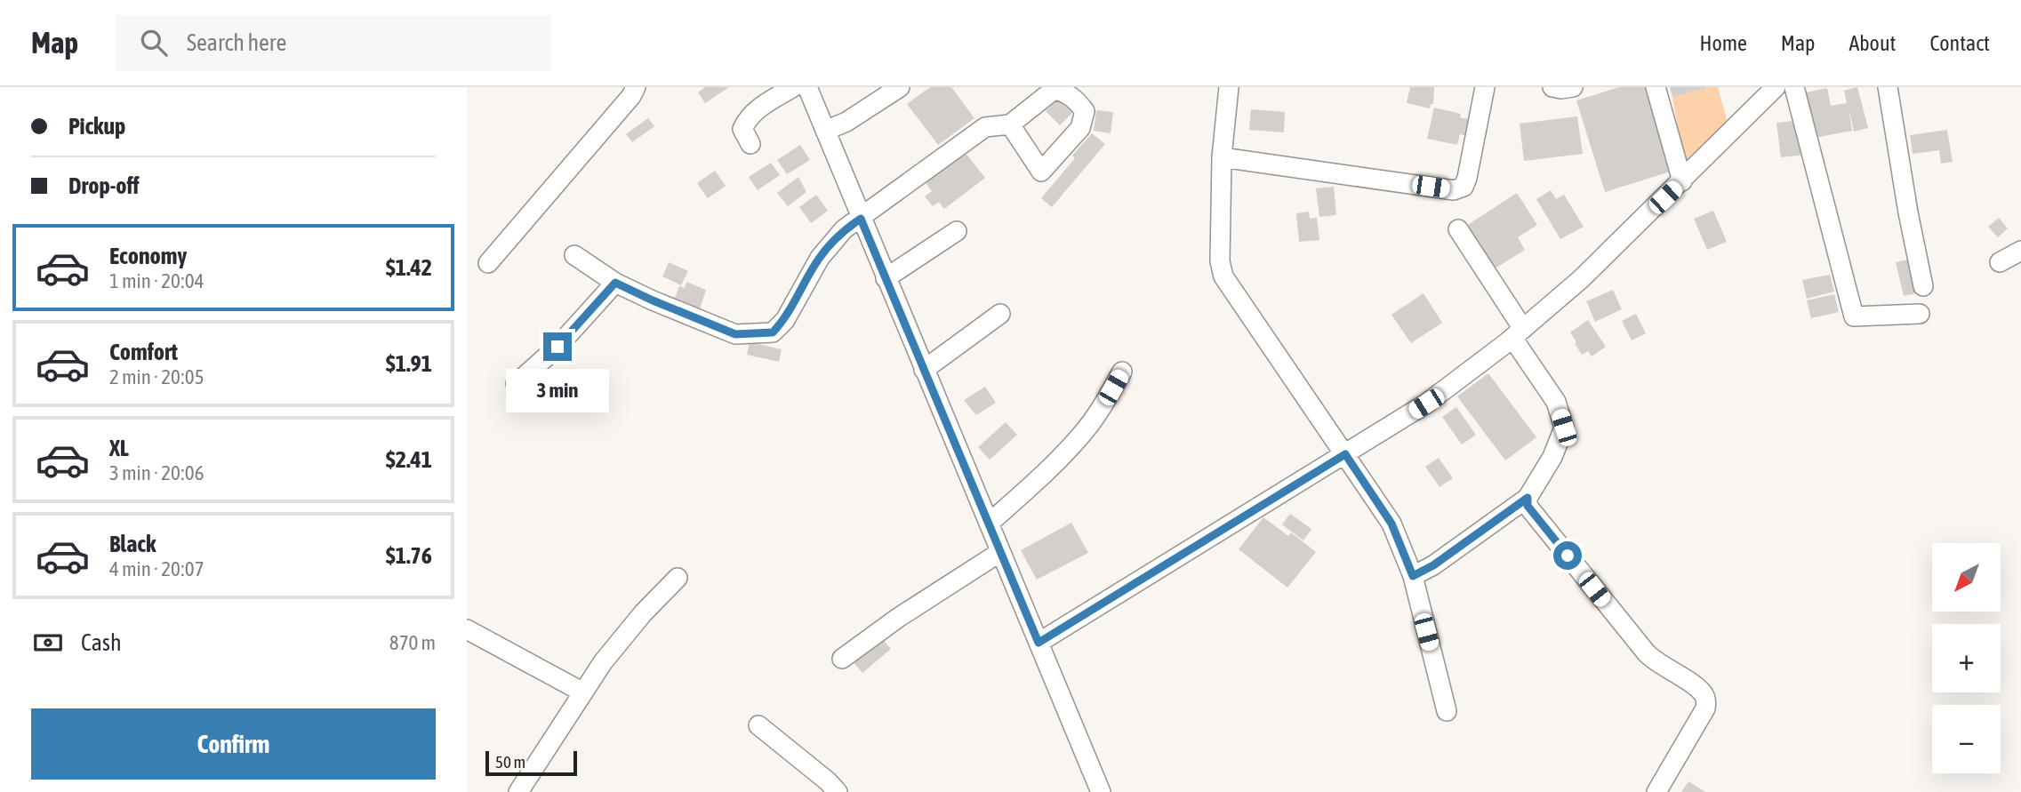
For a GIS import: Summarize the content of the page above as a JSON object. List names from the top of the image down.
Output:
{
  "scale_bar": "50 m",
  "north": "bottom left",
  "page": {
    "header": "Map",
    "search": "Search here",
    "nav": [
      "Home",
      "Map",
      "About",
      "Contact"
    ],
    "banner": ["Pickup", "Drop-off"],
    "list": [
      {
        "name": "Economy",
        "note": "1 min · 20:04",
        "value": "$1.42"
      },
      {
        "name": "Comfort",
        "note": "2 min · 20:05",
        "value": "$1.91"
      },
      {
        "name": "XL",
        "note": "3 min · 20:06",
        "value": "$2.41"
      },
      {
        "name": "Black",
        "note": "4 min · 20:07",
        "value": "$1.76"
      }
    ],
    "bubble": "3 min",
    "map_buttons": ["+", "−"],
    "pay": ["Cash", "870 m"],
    "buttons": "Confirm",
    "scale": "50 m"
  }
}
